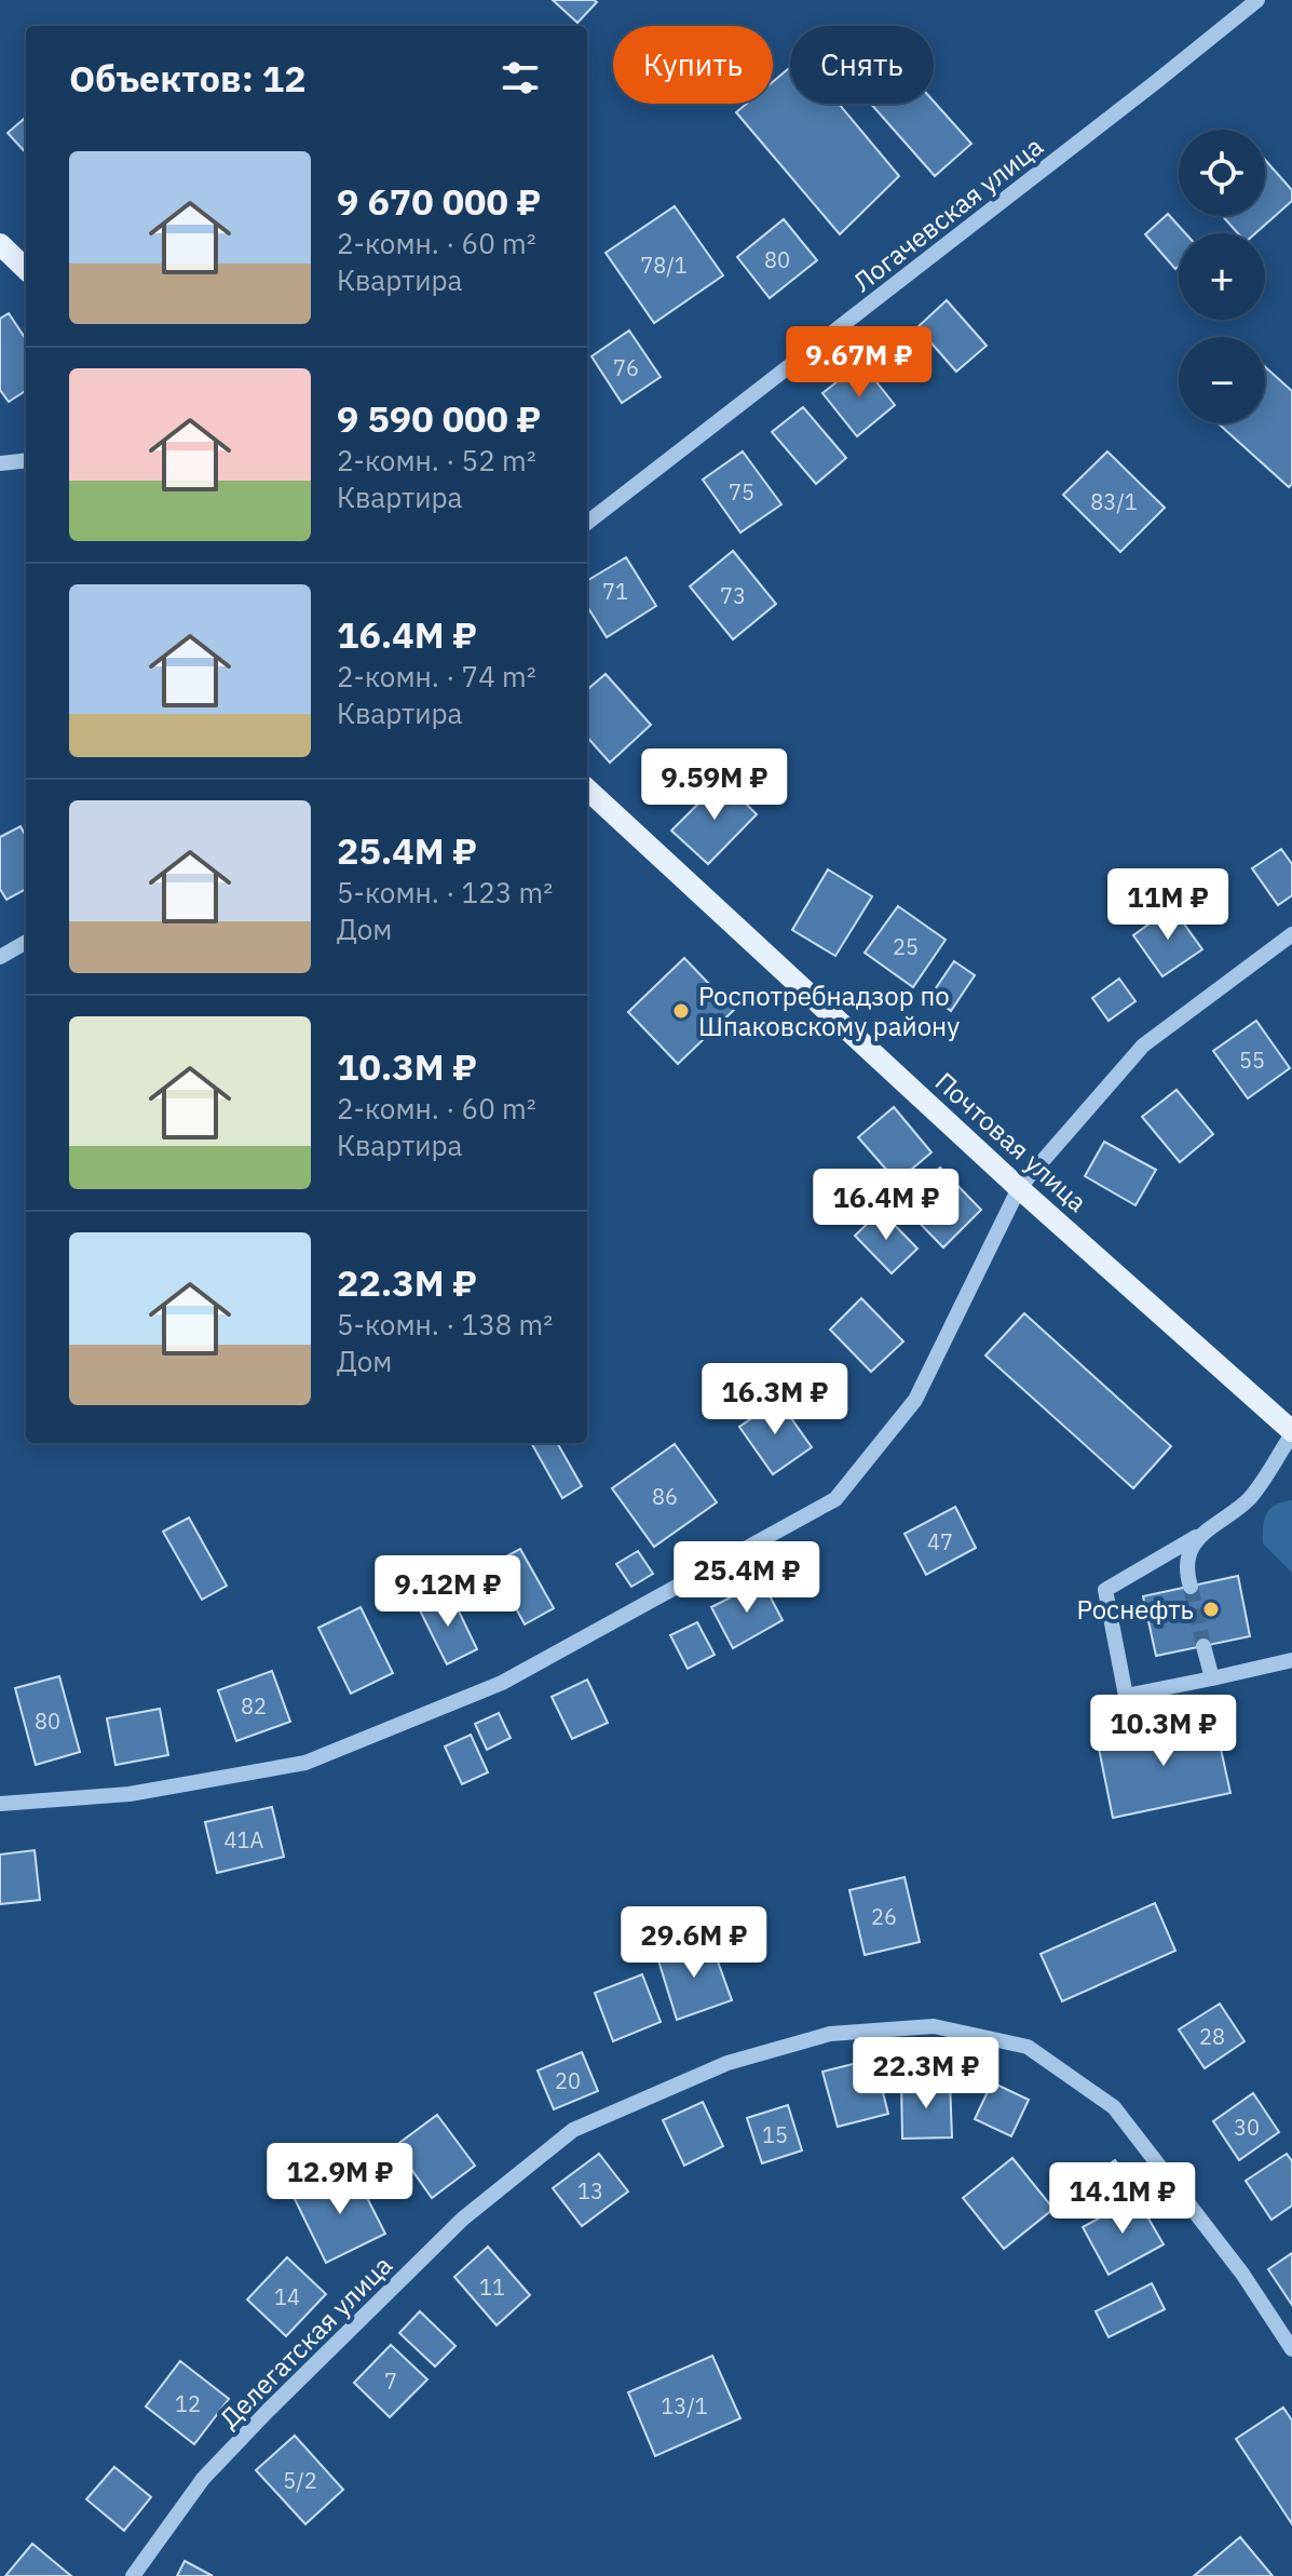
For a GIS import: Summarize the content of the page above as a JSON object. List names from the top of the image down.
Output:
{
  "streets": {
    "main road": ["Почтовая улица"],
    "street": ["Логачевская улица", "Делегатская улица"]
  },
  "places": ["Роспотребнадзор по Шпаковскому району", "Роснефть"],
  "house_numbers": [
    "80",
    "78/1",
    "76",
    "75",
    "83/1",
    "71",
    "73",
    "25",
    "55",
    "86",
    "47",
    "82",
    "80",
    "41А",
    "26",
    "28",
    "20",
    "30",
    "15",
    "13",
    "11",
    "14",
    "7",
    "12",
    "13/1",
    "5/2"
  ],
  "page": {
    "chip": ["Купить", "Снять"],
    "heading": "Объектов: 12",
    "map_buttons": ["+", "−"],
    "list": [
      {
        "name": "9 670 000 ₽",
        "note": "2-комн. · 60 m² · Квартира"
      },
      {
        "name": "9 590 000 ₽",
        "note": "2-комн. · 52 m² · Квартира"
      },
      {
        "name": "16.4M ₽",
        "note": "2-комн. · 74 m² · Квартира"
      },
      {
        "name": "25.4M ₽",
        "note": "5-комн. · 123 m² · Дом"
      },
      {
        "name": "10.3M ₽",
        "note": "2-комн. · 60 m² · Квартира"
      },
      {
        "name": "22.3M ₽",
        "note": "5-комн. · 138 m² · Дом"
      }
    ],
    "price": [
      "9.67M ₽",
      "9.59M ₽",
      "11M ₽",
      "16.4M ₽",
      "16.3M ₽",
      "25.4M ₽",
      "9.12M ₽",
      "10.3M ₽",
      "29.6M ₽",
      "22.3M ₽",
      "12.9M ₽",
      "14.1M ₽"
    ]
  }
}
